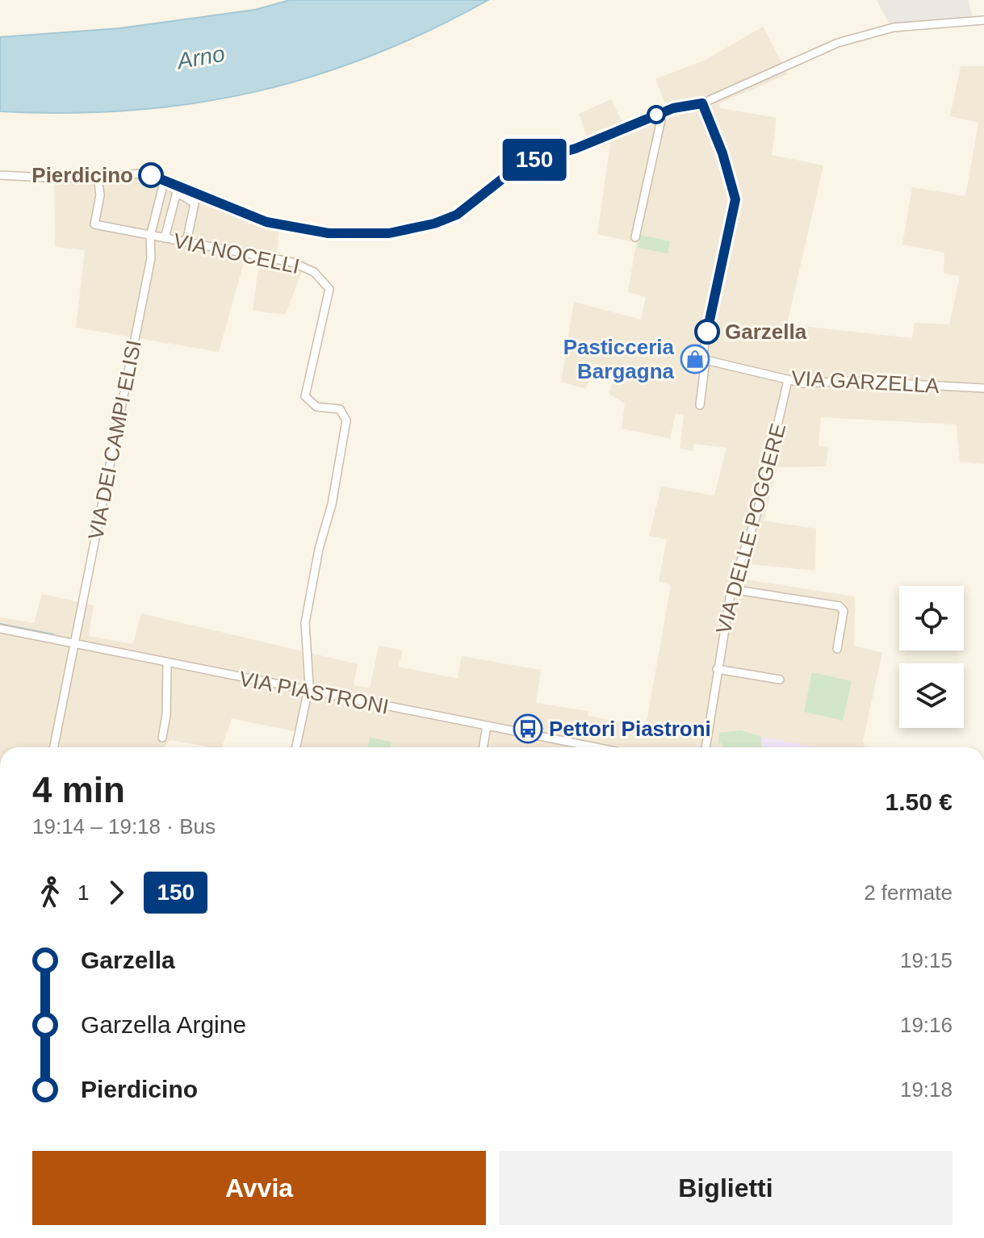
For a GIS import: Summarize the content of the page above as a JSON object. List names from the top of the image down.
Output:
{
  "streets": {
    "street": [
      "VIA NOCELLI",
      "VIA GARZELLA",
      "VIA DEI CAMPI ELISI",
      "VIA DELLE POGGERE",
      "VIA PIASTRONI"
    ]
  },
  "crossings": [
    ["VIA NOCELLI", "VIA DEI CAMPI ELISI"],
    ["VIA NOCELLI", "VIA PIASTRONI"],
    ["VIA GARZELLA", "VIA DELLE POGGERE"],
    ["VIA DEI CAMPI ELISI", "VIA PIASTRONI"]
  ],
  "water": ["Arno"],
  "places": {
    "other": ["Pierdicino", "Garzella"],
    "shop": ["Pasticceria Bargagna"],
    "bus stop": ["Pettori Piastroni"]
  },
  "lines": ["bus line 150"],
  "page": {
    "on_map": "150",
    "heading": ["4 min", "19:14 – 19:18 · Bus", "1.50 €"],
    "legs": ["1", "150", "2 fermate"],
    "list": [
      {
        "name": "Garzella",
        "value": "19:15"
      },
      {
        "name": "Garzella Argine",
        "value": "19:16"
      },
      {
        "name": "Pierdicino",
        "value": "19:18"
      }
    ],
    "buttons": ["Avvia", "Biglietti"]
  }
}
